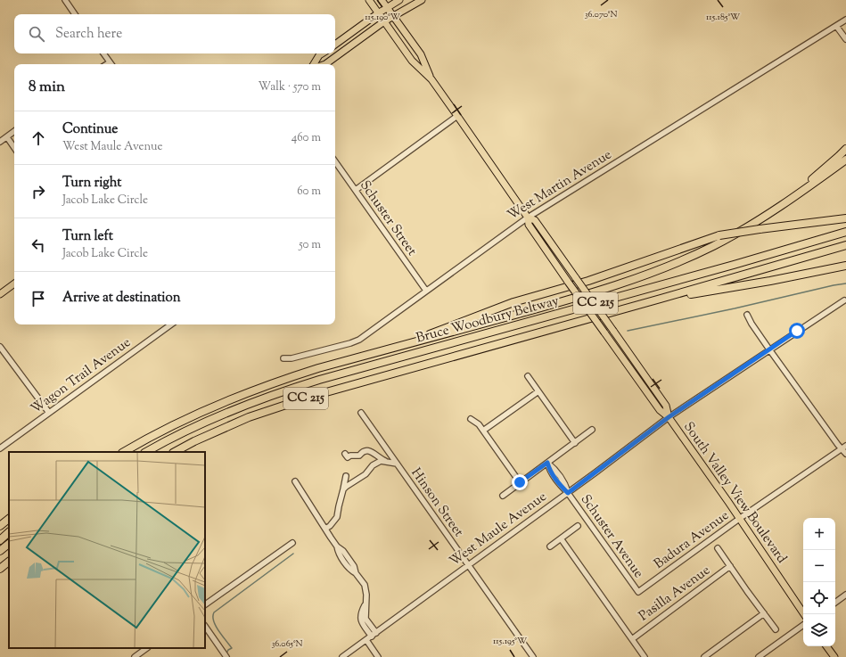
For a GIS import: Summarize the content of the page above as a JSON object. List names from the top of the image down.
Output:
{
  "streets": {
    "highway": ["CC 215", "Bruce Woodbury Beltway"],
    "main road": ["South Valley View Boulevard"],
    "street": [
      "West Martin Avenue",
      "Schuster Street",
      "Wagon Trail Avenue",
      "Hinson Street",
      "West Maule Avenue",
      "Schuster Avenue",
      "Badura Avenue",
      "Pasilla Avenue"
    ]
  },
  "crossings": [
    ["West Martin Avenue", "Schuster Street"],
    ["West Martin Avenue", "South Valley View Boulevard"],
    ["South Valley View Boulevard", "West Maule Avenue"],
    ["South Valley View Boulevard", "Badura Avenue"],
    ["Hinson Street", "West Maule Avenue"],
    ["West Maule Avenue", "Schuster Avenue"],
    ["Schuster Avenue", "Badura Avenue"]
  ],
  "page": {
    "search": "Search here",
    "heading": ["8 min", "Walk · 570 m"],
    "list": [
      ["Continue", "West Maule Avenue", "460 m"],
      ["Turn right", "Jacob Lake Circle", "60 m"],
      ["Turn left", "Jacob Lake Circle", "50 m"],
      "Arrive at destination"
    ],
    "map_buttons": ["+", "−"]
  },
  "coordinates": [
    "36.070°N",
    "115.190°W",
    "115.185°W",
    "115.195°W",
    "36.065°N"
  ]
}
